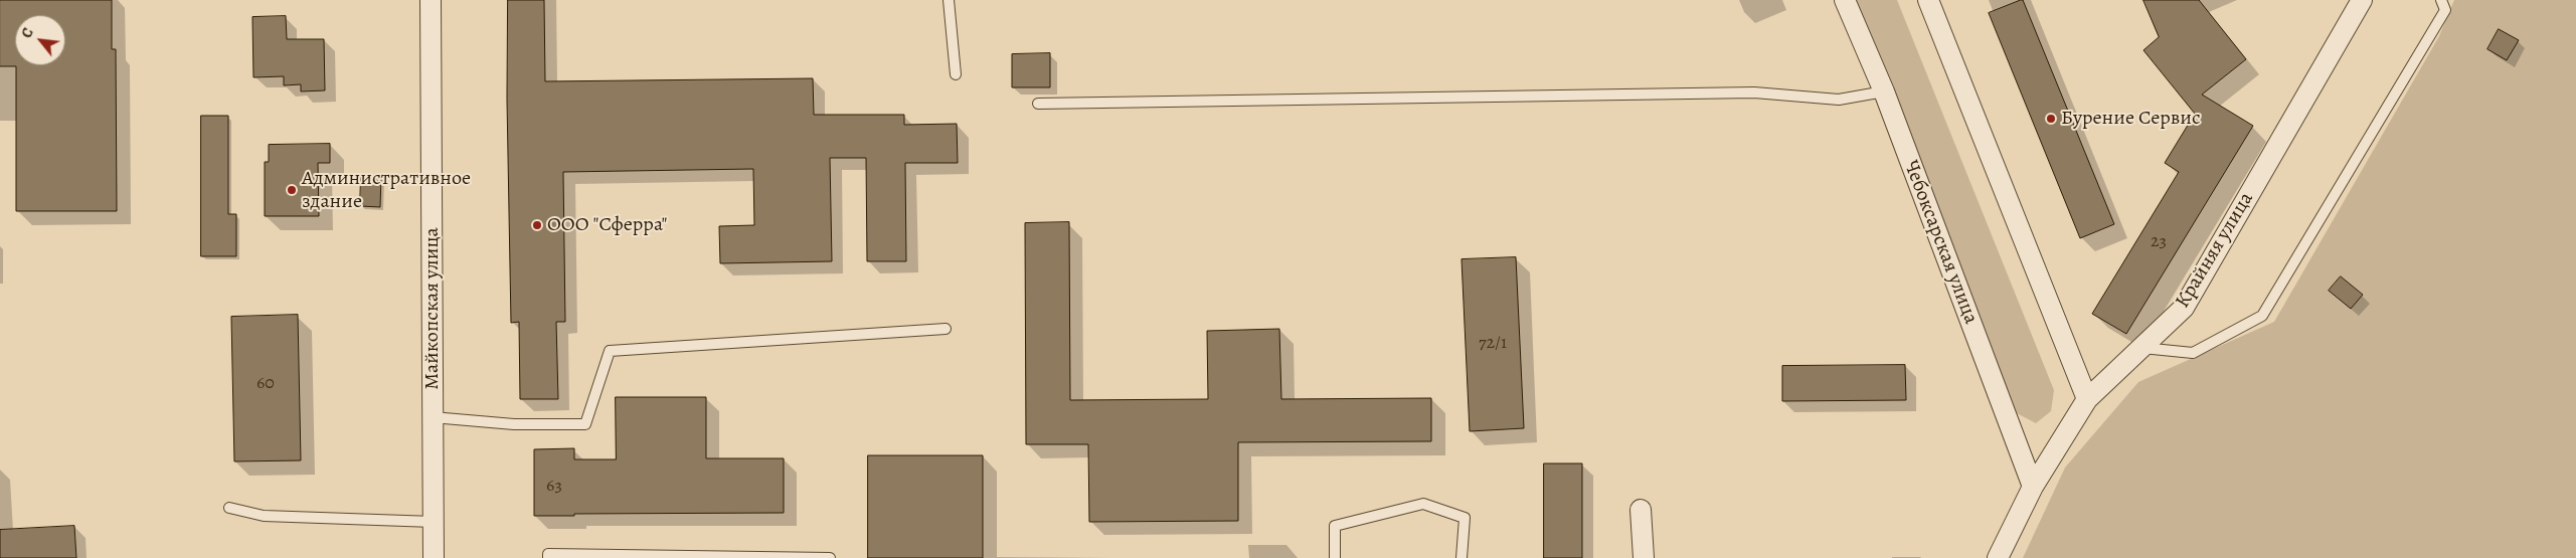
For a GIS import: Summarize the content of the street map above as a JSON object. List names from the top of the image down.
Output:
{
  "streets": {
    "street": ["Чебоксарская улица", "Крайняя улица", "Майкопская улица"]
  },
  "crossings": [
    ["Чебоксарская улица", "Крайняя улица"]
  ],
  "places": ["Бурение Сервис", "Административное здание", "ООО \"Сферра\""],
  "house_numbers": [
    "23",
    "72/1",
    "60",
    "63"
  ],
  "north": "top left"
}
